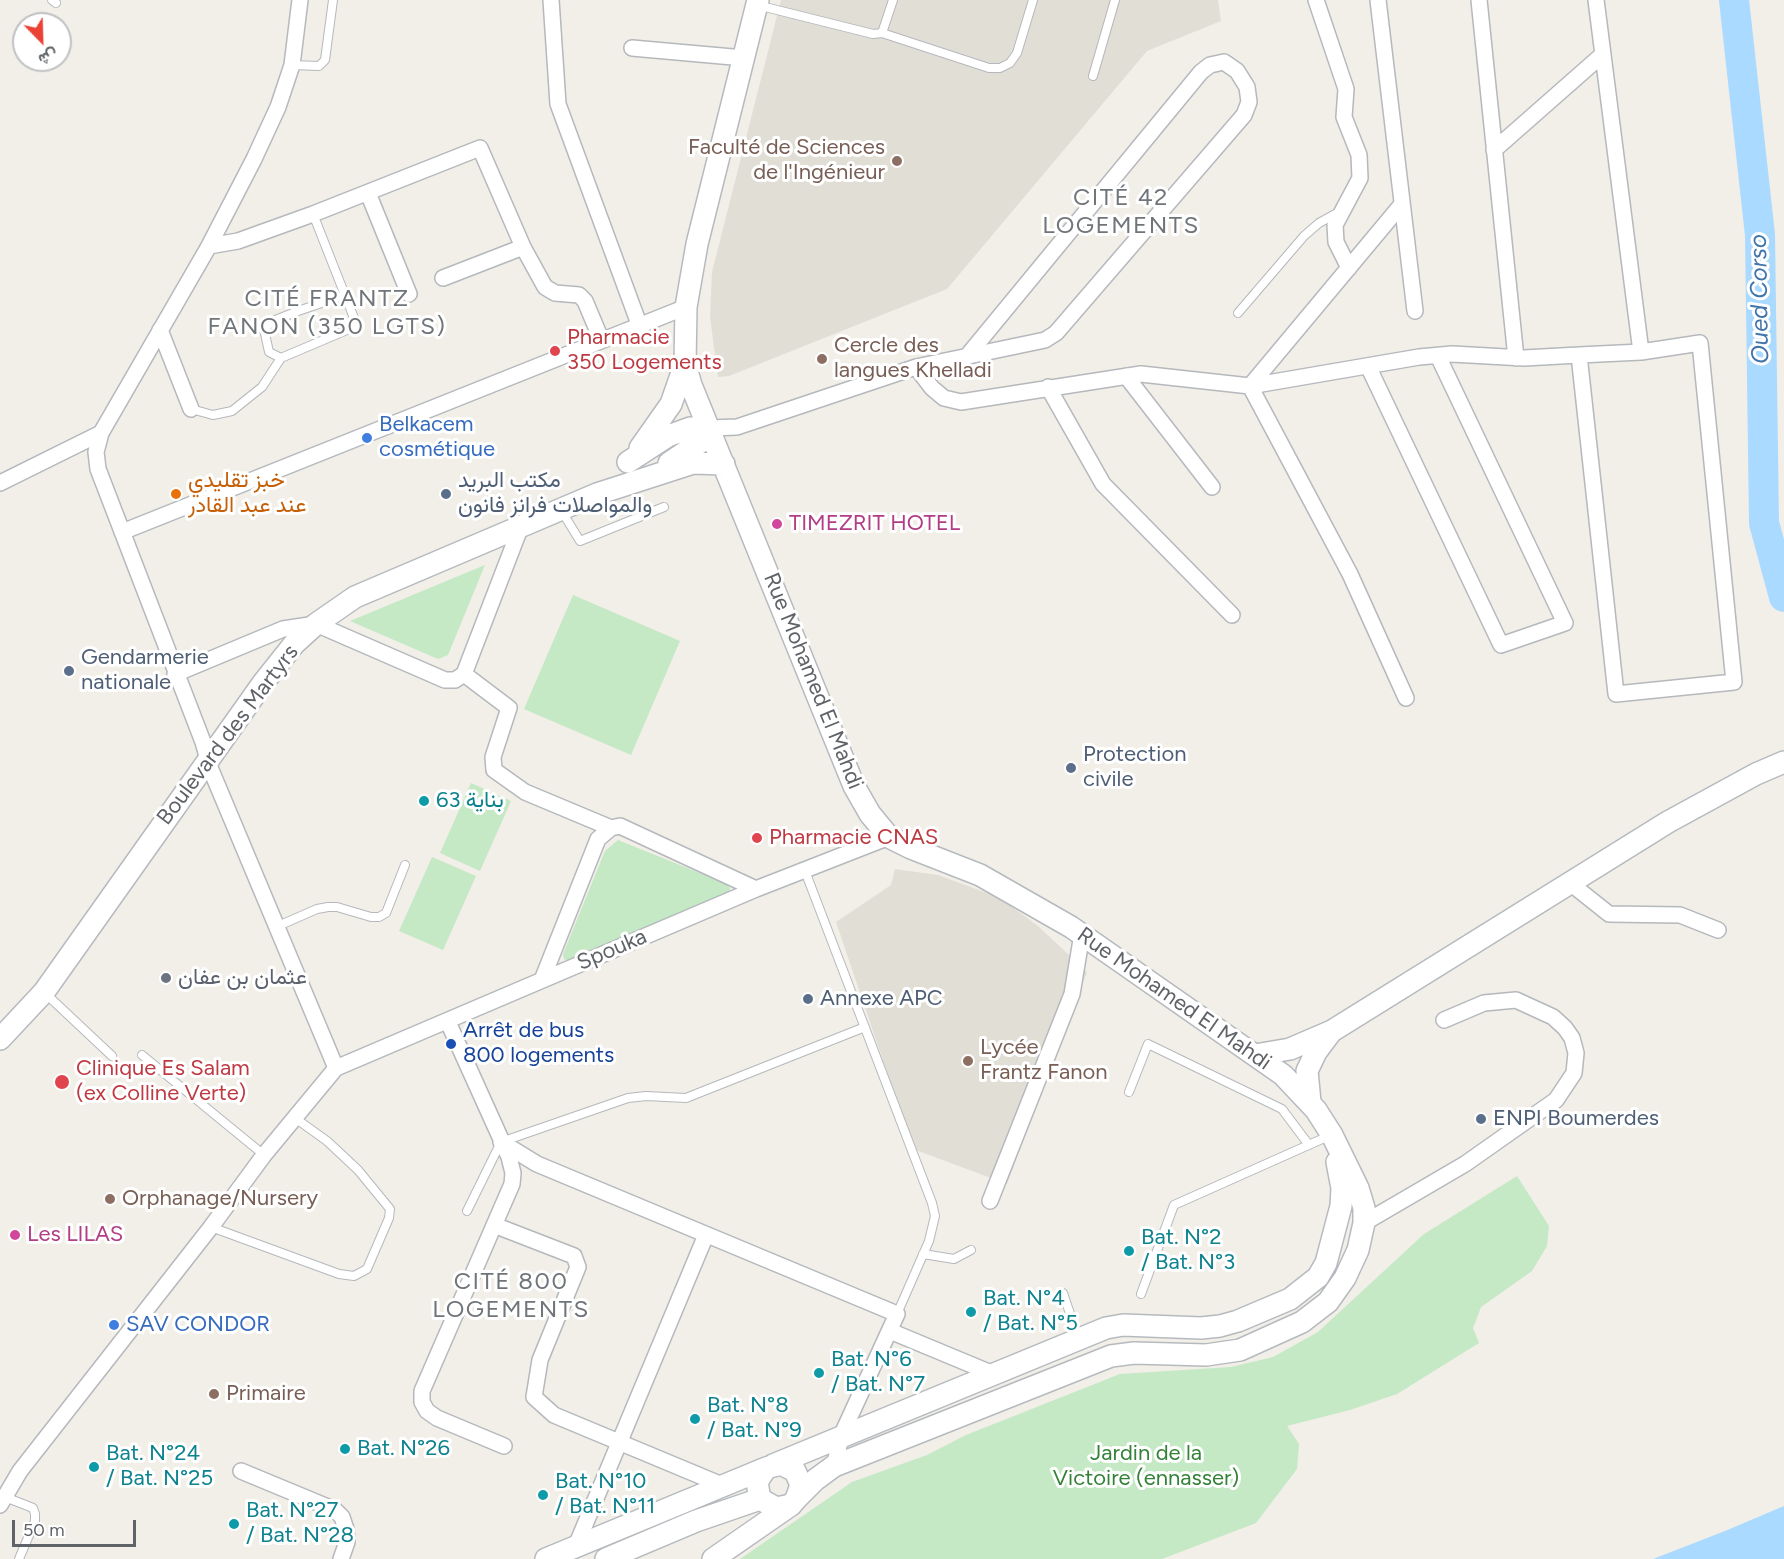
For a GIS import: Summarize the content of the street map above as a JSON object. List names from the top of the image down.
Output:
{
  "streets": {
    "main road": ["Rue Mohamed El Mahdi", "Boulevard des Martyrs"],
    "street": ["Spouka"]
  },
  "crossings": [
    ["Rue Mohamed El Mahdi", "Spouka"]
  ],
  "districts": ["CITÉ 42 LOGEMENTS", "CITÉ FRANTZ FANON (350 LGTS)", "CITÉ 800 LOGEMENTS"],
  "water": ["Oued Corso"],
  "parks": ["Jardin de la Victoire (ennasser)"],
  "places": [
    "Faculté de Sciences de l'Ingénieur",
    "Pharmacie 350 Logements",
    "Cercle des langues Khelladi",
    "Belkacem cosmétique",
    "خبز تقليدي عند عبد القادر",
    "مكتب البريد والمواصلات فرانز فانون",
    "TIMEZRIT HOTEL",
    "Gendarmerie nationale",
    "Protection civile",
    "بناية 63",
    "Pharmacie CNAS",
    "عثمان بن عفان",
    "Annexe APC",
    "Arrêt de bus 800 logements",
    "Lycée Frantz Fanon",
    "Clinique Es Salam (ex Colline Verte)",
    "ENPI Boumerdes",
    "Orphanage/Nursery",
    "Les LILAS",
    "Bat. N°2 / Bat. N°3",
    "Bat. N°4 / Bat. N°5",
    "SAV CONDOR",
    "Bat. N°6 / Bat. N°7",
    "Primaire",
    "Bat. N°8 / Bat. N°9",
    "Bat. N°26",
    "Bat. N°24 / Bat. N°25",
    "Bat. N°10 / Bat. N°11",
    "Bat. N°27 / Bat. N°28"
  ],
  "scale_bar": "50 m",
  "north": "bottom right"
}
